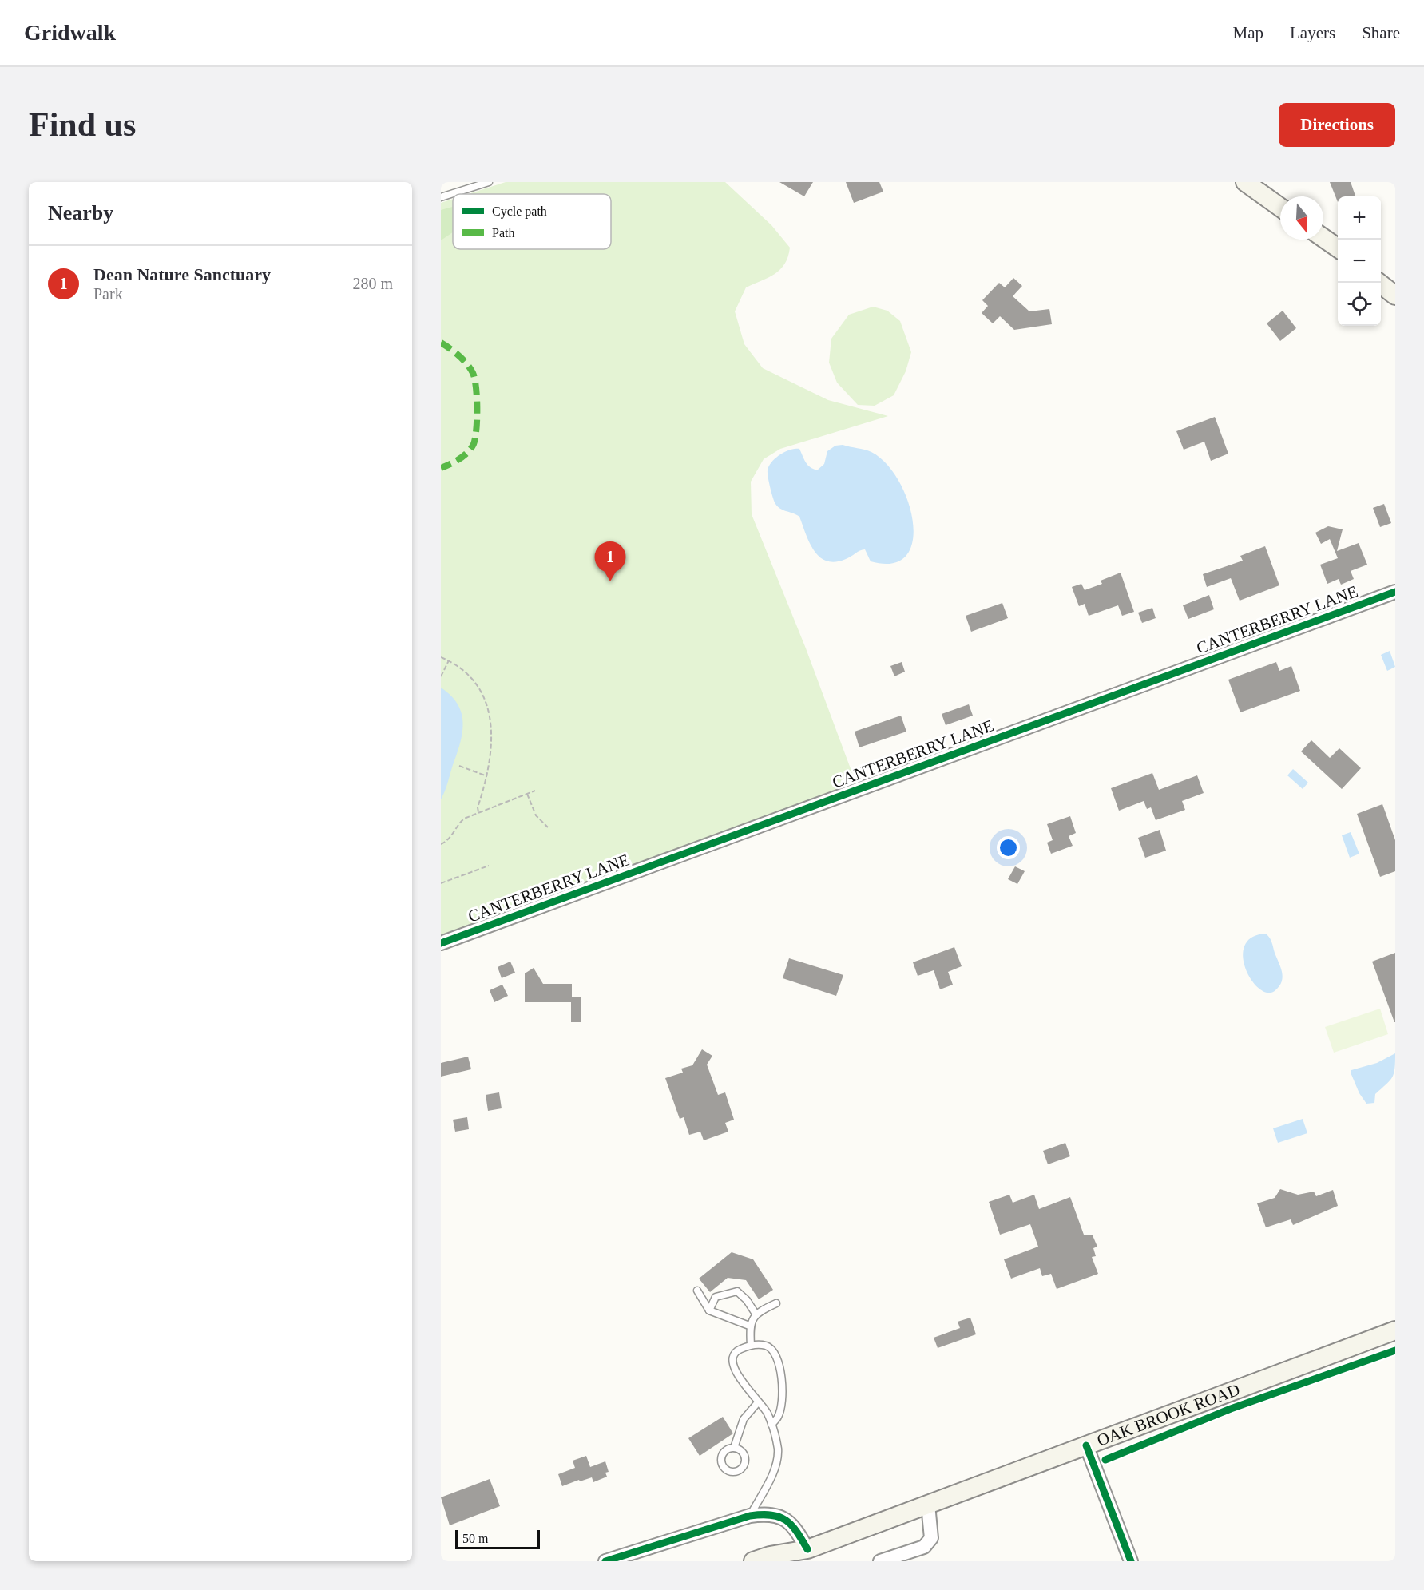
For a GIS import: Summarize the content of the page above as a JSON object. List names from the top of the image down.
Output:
{
  "streets": {
    "main road": ["OAK BROOK ROAD"],
    "street": ["CANTERBERRY LANE"]
  },
  "legend": ["Cycle path", "Path"],
  "scale_bar": "50 m",
  "north": "bottom",
  "page": {
    "header": "Gridwalk",
    "nav": ["Map", "Layers", "Share"],
    "buttons": "Directions",
    "title": "Find us",
    "heading": "Nearby",
    "map_buttons": ["+", "−"],
    "list": [
      {
        "mark": "1",
        "name": "Dean Nature Sanctuary",
        "note": "Park",
        "value": "280 m"
      }
    ],
    "pins": "1",
    "scale": "50 m"
  }
}
